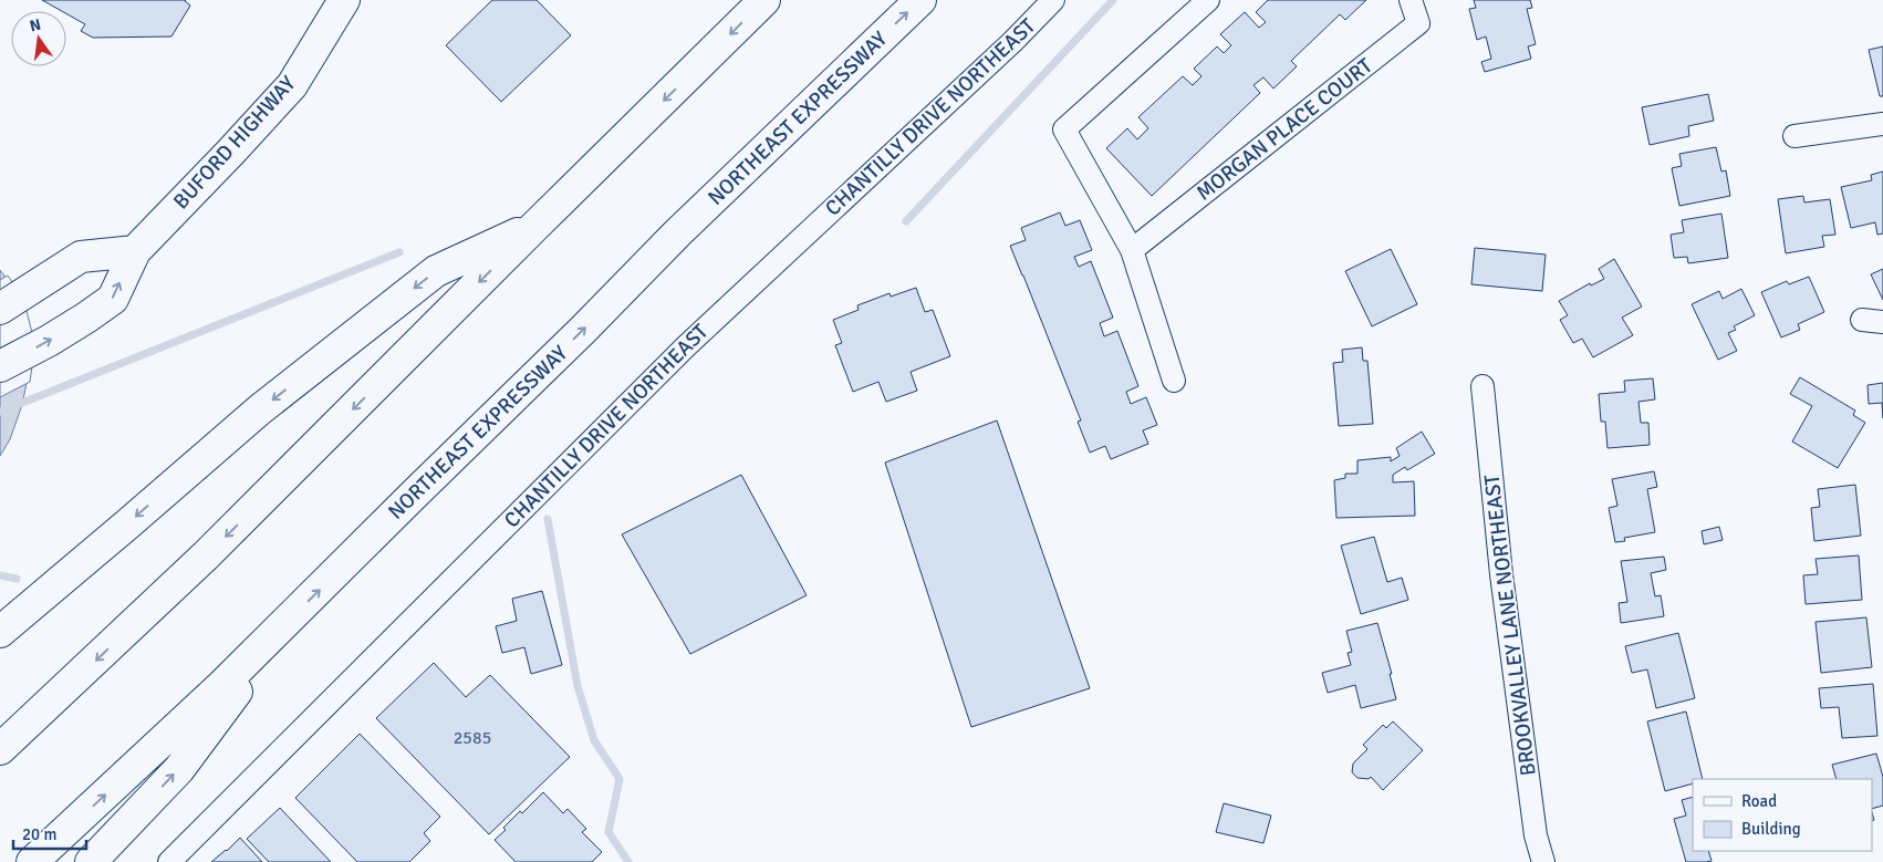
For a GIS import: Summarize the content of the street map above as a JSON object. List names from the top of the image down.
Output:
{
  "streets": {
    "main road": ["NORTHEAST EXPRESSWAY", "BUFORD HIGHWAY"],
    "street": ["CHANTILLY DRIVE NORTHEAST", "MORGAN PLACE COURT", "BROOKVALLEY LANE NORTHEAST"]
  },
  "house_numbers": ["2585"],
  "legend": ["Road", "Building"],
  "scale_bar": "20 m",
  "north": "top"
}
